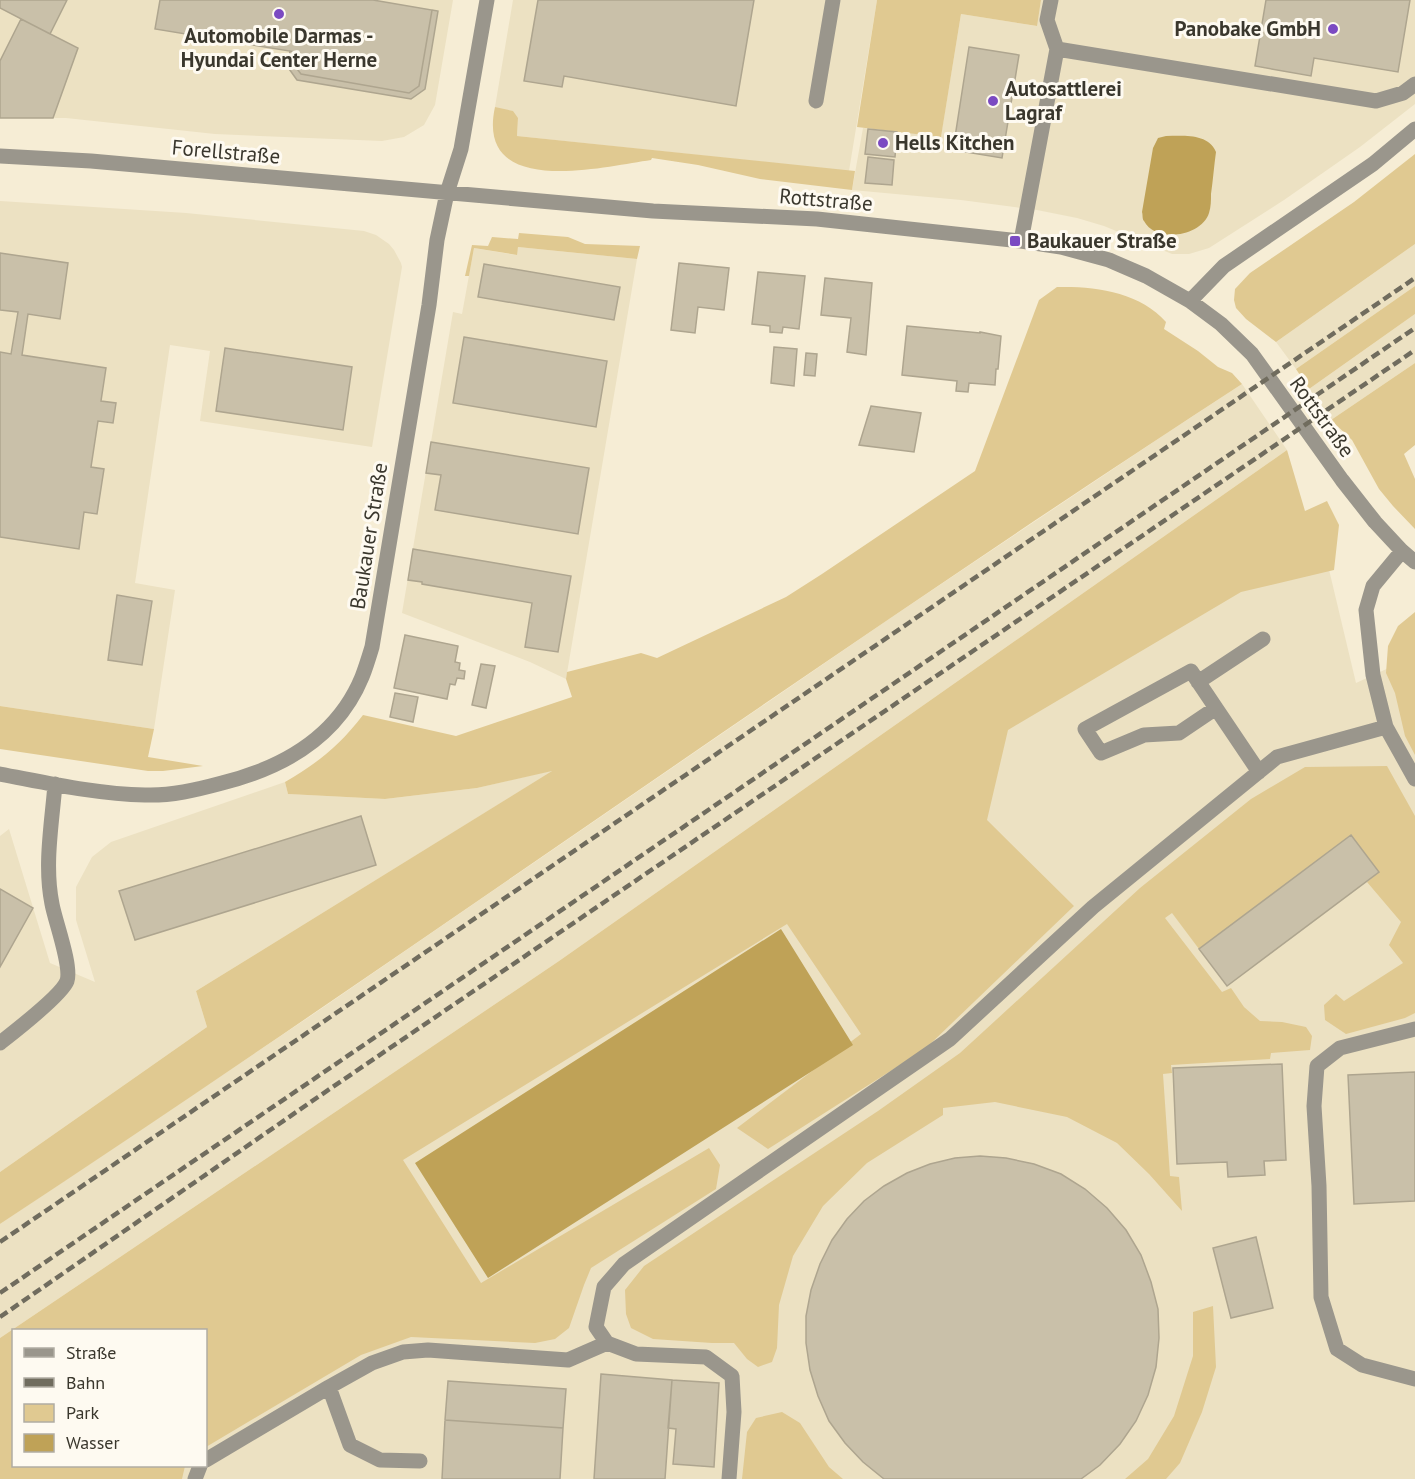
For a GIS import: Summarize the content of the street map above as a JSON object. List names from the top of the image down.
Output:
{
  "streets": {
    "street": ["Forellstraße", "Rottstraße", "Baukauer Straße"]
  },
  "crossings": [
    ["Forellstraße", "Rottstraße"],
    ["Forellstraße", "Baukauer Straße"],
    ["Rottstraße", "Baukauer Straße"]
  ],
  "places": {
    "other": [
      "Automobile Darmas - Hyundai Center Herne",
      "Panobake GmbH",
      "Autosattlerei Lagraf",
      "Hells Kitchen"
    ],
    "transit": ["Baukauer Straße"]
  },
  "legend": [
    "Straße",
    "Bahn",
    "Park",
    "Wasser"
  ]
}
